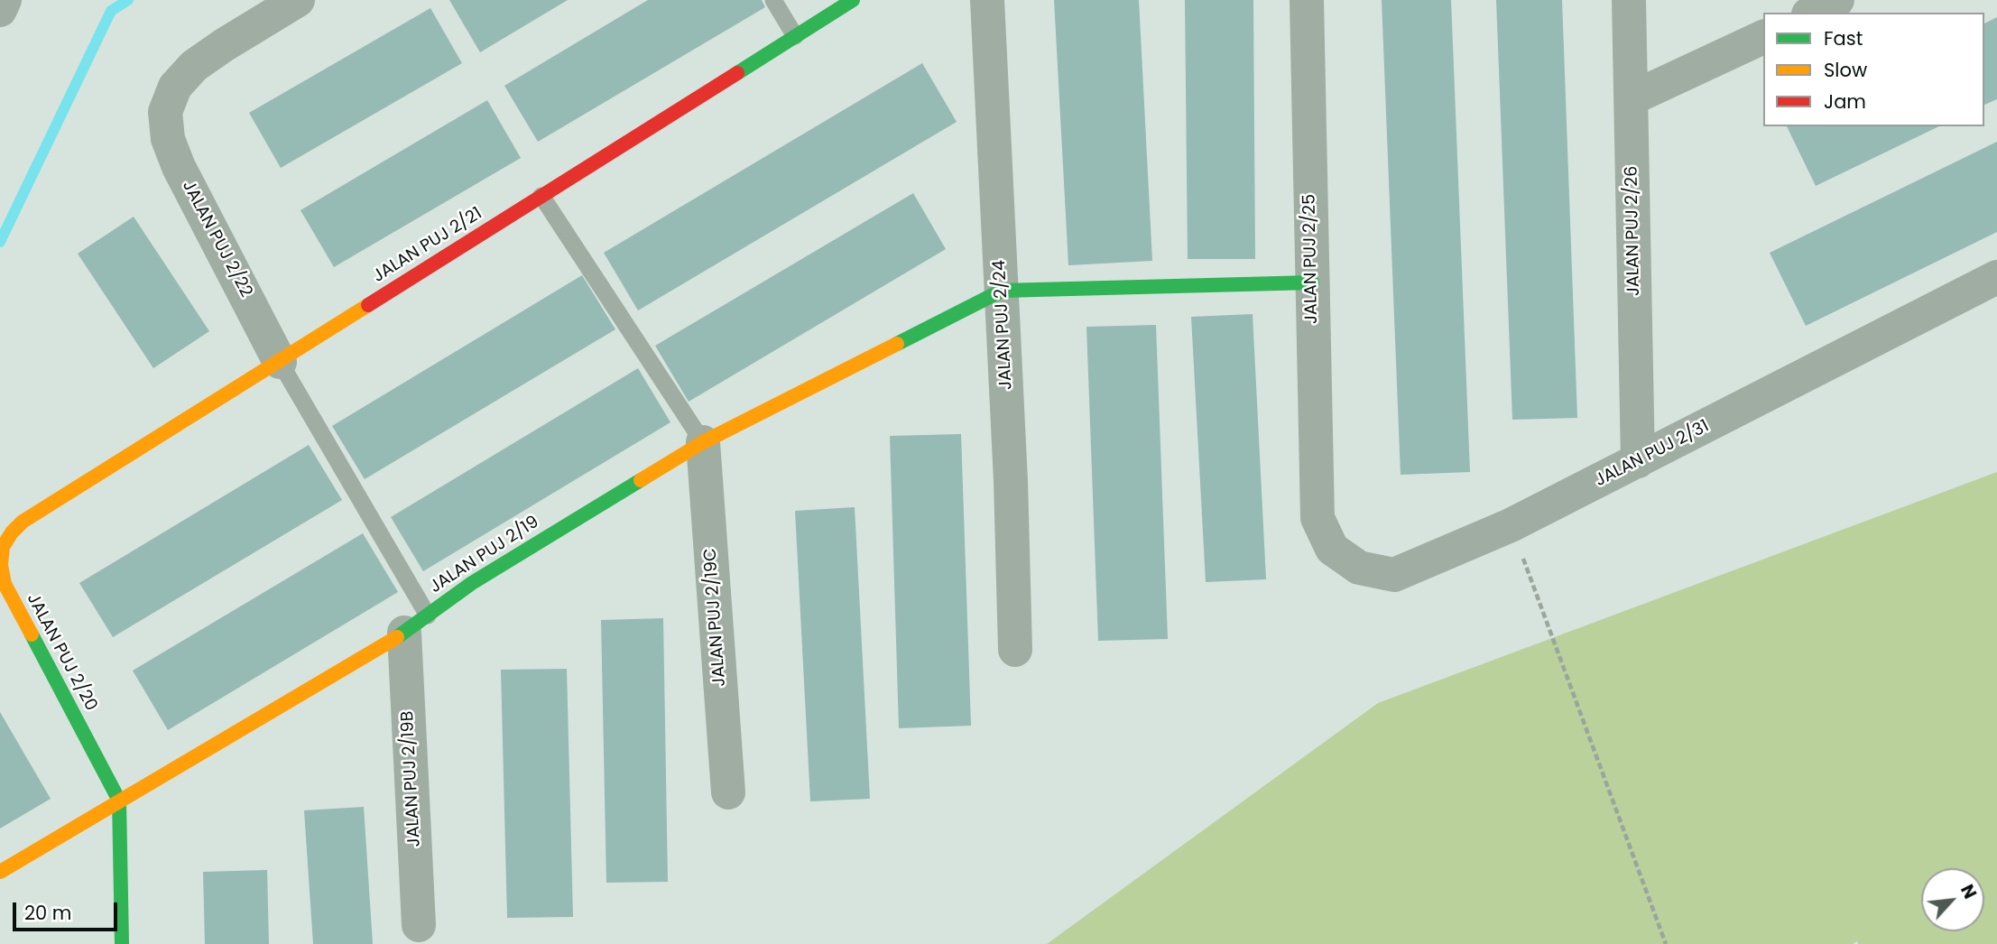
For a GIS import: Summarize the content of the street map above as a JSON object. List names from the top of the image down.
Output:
{
  "streets": {
    "street": [
      "JALAN PUJ 2/26",
      "JALAN PUJ 2/22",
      "JALAN PUJ 2/21",
      "JALAN PUJ 2/25",
      "JALAN PUJ 2/24",
      "JALAN PUJ 2/31",
      "JALAN PUJ 2/19",
      "JALAN PUJ 2/19C",
      "JALAN PUJ 2/20",
      "JALAN PUJ 2/19B"
    ]
  },
  "crossings": [
    ["JALAN PUJ 2/26", "JALAN PUJ 2/31"],
    ["JALAN PUJ 2/22", "JALAN PUJ 2/21"],
    ["JALAN PUJ 2/21", "JALAN PUJ 2/20"],
    ["JALAN PUJ 2/25", "JALAN PUJ 2/31"],
    ["JALAN PUJ 2/24", "JALAN PUJ 2/19"],
    ["JALAN PUJ 2/19", "JALAN PUJ 2/19C"],
    ["JALAN PUJ 2/19", "JALAN PUJ 2/20"],
    ["JALAN PUJ 2/19", "JALAN PUJ 2/19B"]
  ],
  "legend": ["Fast", "Slow", "Jam"],
  "scale_bar": "20 m",
  "north": "top right"
}
